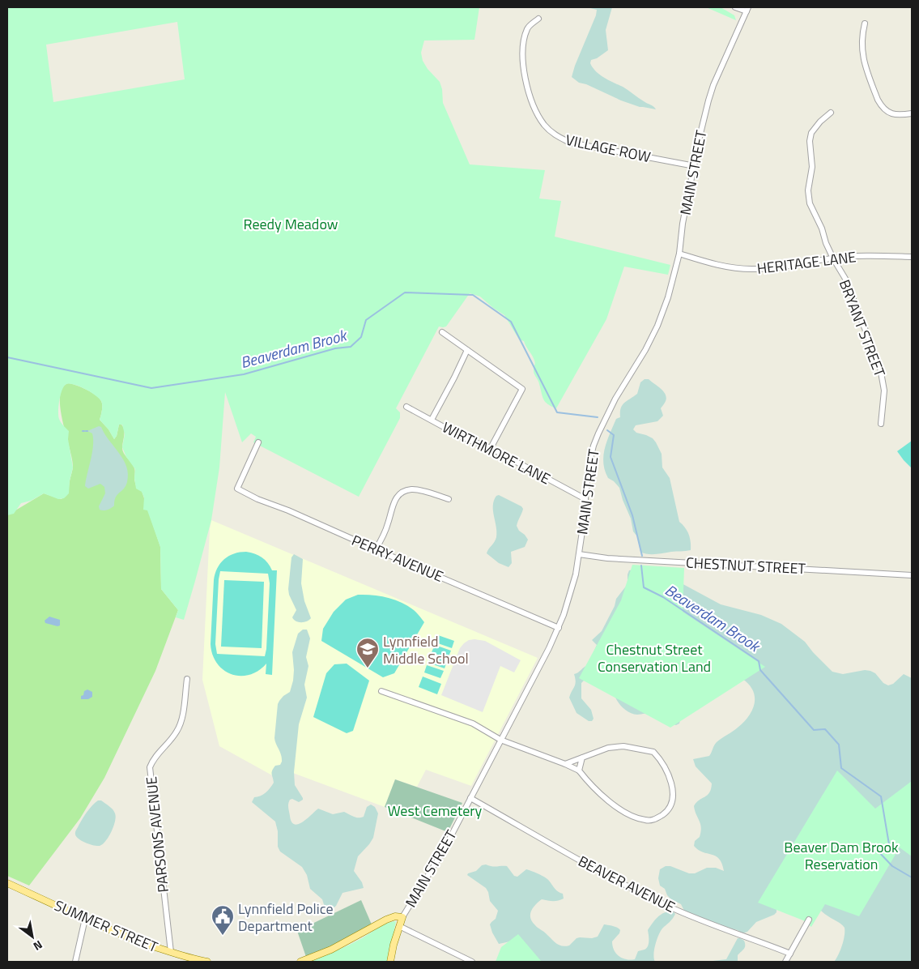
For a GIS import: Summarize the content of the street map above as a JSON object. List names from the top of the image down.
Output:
{
  "streets": {
    "main road": ["MAIN STREET", "SUMMER STREET"],
    "street": [
      "VILLAGE ROW",
      "HERITAGE LANE",
      "BRYANT STREET",
      "WIRTHMORE LANE",
      "PERRY AVENUE",
      "CHESTNUT STREET",
      "PARSONS AVENUE",
      "BEAVER AVENUE"
    ]
  },
  "crossings": [
    ["VILLAGE ROW", "MAIN STREET"],
    ["MAIN STREET", "HERITAGE LANE"],
    ["MAIN STREET", "WIRTHMORE LANE"],
    ["MAIN STREET", "PERRY AVENUE"],
    ["MAIN STREET", "CHESTNUT STREET"],
    ["MAIN STREET", "BEAVER AVENUE"],
    ["HERITAGE LANE", "BRYANT STREET"],
    ["PARSONS AVENUE", "SUMMER STREET"]
  ],
  "water": ["Beaverdam Brook"],
  "parks": [
    "Reedy Meadow",
    "Chestnut Street Conservation Land",
    "West Cemetery",
    "Beaver Dam Brook Reservation"
  ],
  "places": {
    "school or university": ["Lynnfield Middle School"],
    "public building": ["Lynnfield Police Department"]
  },
  "north": "bottom right"
}
